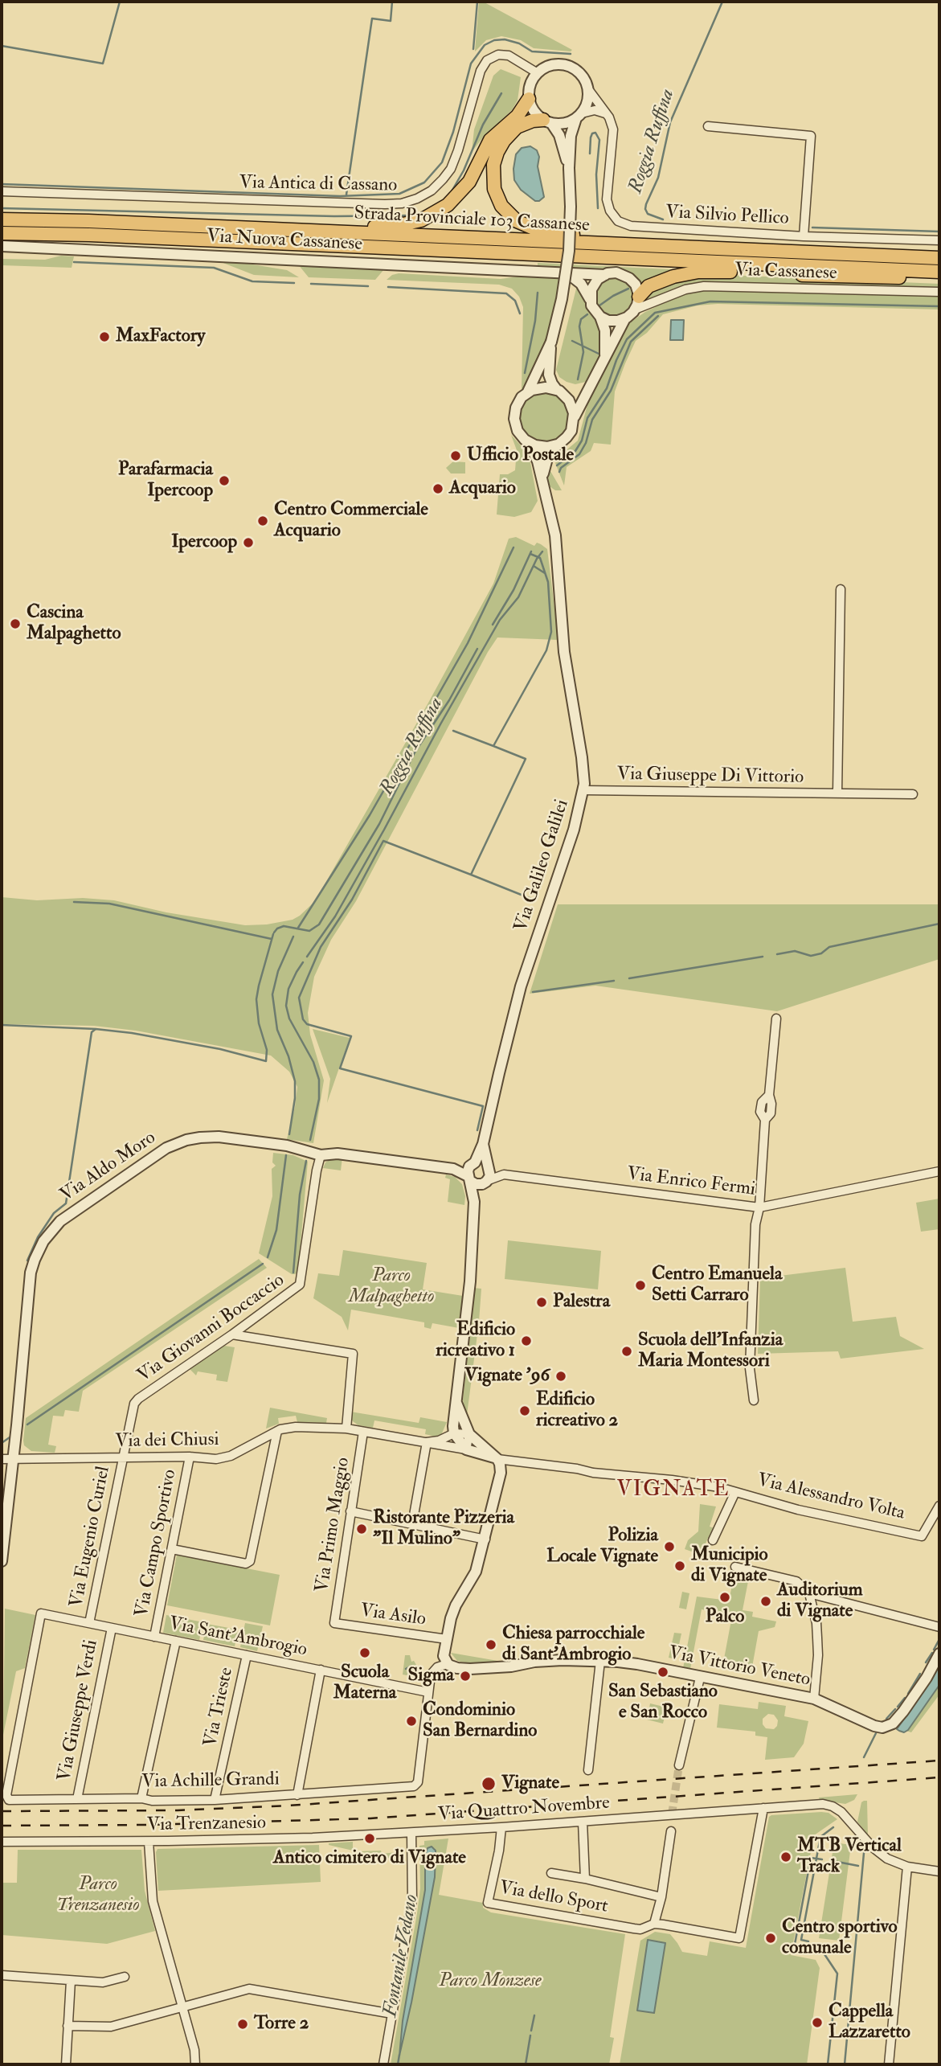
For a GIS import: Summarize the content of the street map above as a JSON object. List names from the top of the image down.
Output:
{
  "streets": {
    "highway": ["Strada Provinciale 103 Cassanese"],
    "street": [
      "Via Antica di Cassano",
      "Via Silvio Pellico",
      "Via Nuova Cassanese",
      "Via Cassanese",
      "Via Giuseppe Di Vittorio",
      "Via Galileo Galilei",
      "Via Aldo Moro",
      "Via Enrico Fermi",
      "Via Giovanni Boccaccio",
      "Via dei Chiusi",
      "Via Alessandro Volta",
      "Via Primo Maggio",
      "Via Eugenio Curiel",
      "Via Campo Sportivo",
      "Via Asilo",
      "Via Sant'Ambrogio",
      "Via Vittorio Veneto",
      "Via Trieste",
      "Via Giuseppe Verdi",
      "Via Achille Grandi",
      "Via Quattro Novembre",
      "Via Trenzanesio",
      "Via dello Sport"
    ]
  },
  "crossings": [
    ["Via Silvio Pellico", "Via Cassanese"],
    ["Via Nuova Cassanese", "Via Cassanese"],
    ["Via Giuseppe Di Vittorio", "Via Galileo Galilei"],
    ["Via Galileo Galilei", "Via Aldo Moro"],
    ["Via Aldo Moro", "Via Giovanni Boccaccio"],
    ["Via Aldo Moro", "Via dei Chiusi"],
    ["Via Giovanni Boccaccio", "Via dei Chiusi"],
    ["Via Giovanni Boccaccio", "Via Eugenio Curiel"],
    ["Via dei Chiusi", "Via Alessandro Volta"],
    ["Via dei Chiusi", "Via Primo Maggio"],
    ["Via dei Chiusi", "Via Eugenio Curiel"],
    ["Via dei Chiusi", "Via Campo Sportivo"],
    ["Via Primo Maggio", "Via Asilo"],
    ["Via Eugenio Curiel", "Via Sant'Ambrogio"],
    ["Via Campo Sportivo", "Via Sant'Ambrogio"],
    ["Via Sant'Ambrogio", "Via Trieste"],
    ["Via Sant'Ambrogio", "Via Giuseppe Verdi"],
    ["Via Sant'Ambrogio", "Via Achille Grandi"],
    ["Via Trieste", "Via Achille Grandi"],
    ["Via Giuseppe Verdi", "Via Achille Grandi"],
    ["Via Quattro Novembre", "Via Trenzanesio"],
    ["Via Quattro Novembre", "Via dello Sport"]
  ],
  "districts": ["VIGNATE"],
  "water": ["Roggia Ruffina", "Fontanile Vedano"],
  "parks": ["Parco Malpaghetto", "Parco Trenzanesio", "Parco Monzese"],
  "places": [
    "MaxFactory",
    "Ufficio Postale",
    "Parafarmacia Ipercoop",
    "Acquario",
    "Centro Commerciale Acquario",
    "Ipercoop",
    "Cascina Malpaghetto",
    "Centro Emanuela Setti Carraro",
    "Palestra",
    "Edificio ricreativo 1",
    "Scuola dell'Infanzia Maria Montessori",
    "Vignate ’96",
    "Edificio ricreativo 2",
    "Ristorante Pizzeria \"Il Mulino\"",
    "Polizia Locale Vignate",
    "Municipio di Vignate",
    "Palco",
    "Auditorium di Vignate",
    "Chiesa parrocchiale di Sant'Ambrogio",
    "Scuola Materna",
    "San Sebastiano e San Rocco",
    "Sigma",
    "Condominio San Bernardino",
    "Vignate",
    "Antico cimitero di Vignate",
    "MTB Vertical Track",
    "Centro sportivo comunale",
    "Cappella Lazzaretto",
    "Torre 2"
  ]
}
